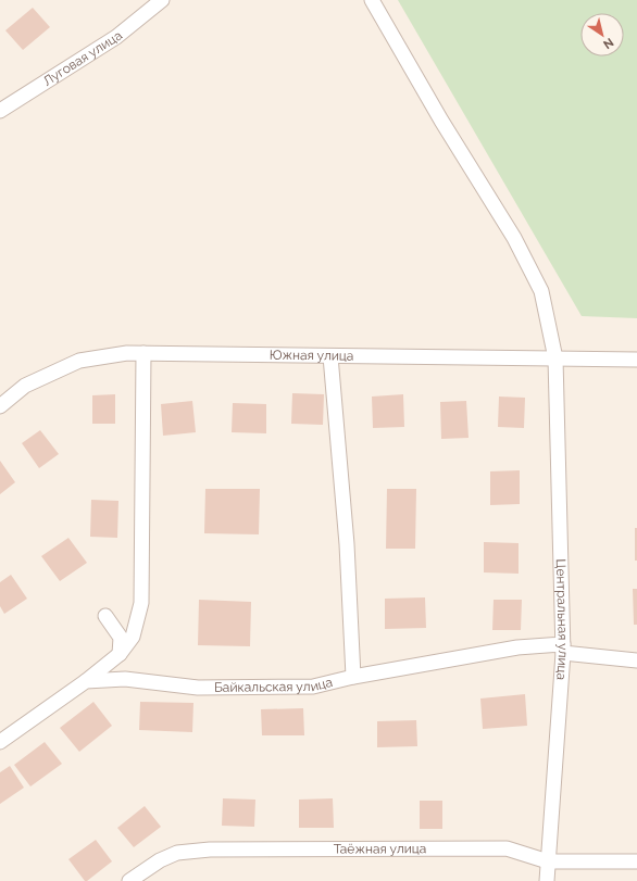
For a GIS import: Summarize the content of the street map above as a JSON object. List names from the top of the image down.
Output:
{
  "streets": {
    "street": [
      "Луговая улица",
      "Южная улица",
      "Центральная улица",
      "Байкальская улица",
      "Таёжная улица"
    ]
  },
  "crossings": [
    ["Южная улица", "Центральная улица"],
    ["Центральная улица", "Байкальская улица"],
    ["Центральная улица", "Таёжная улица"]
  ],
  "north": "bottom right"
}
